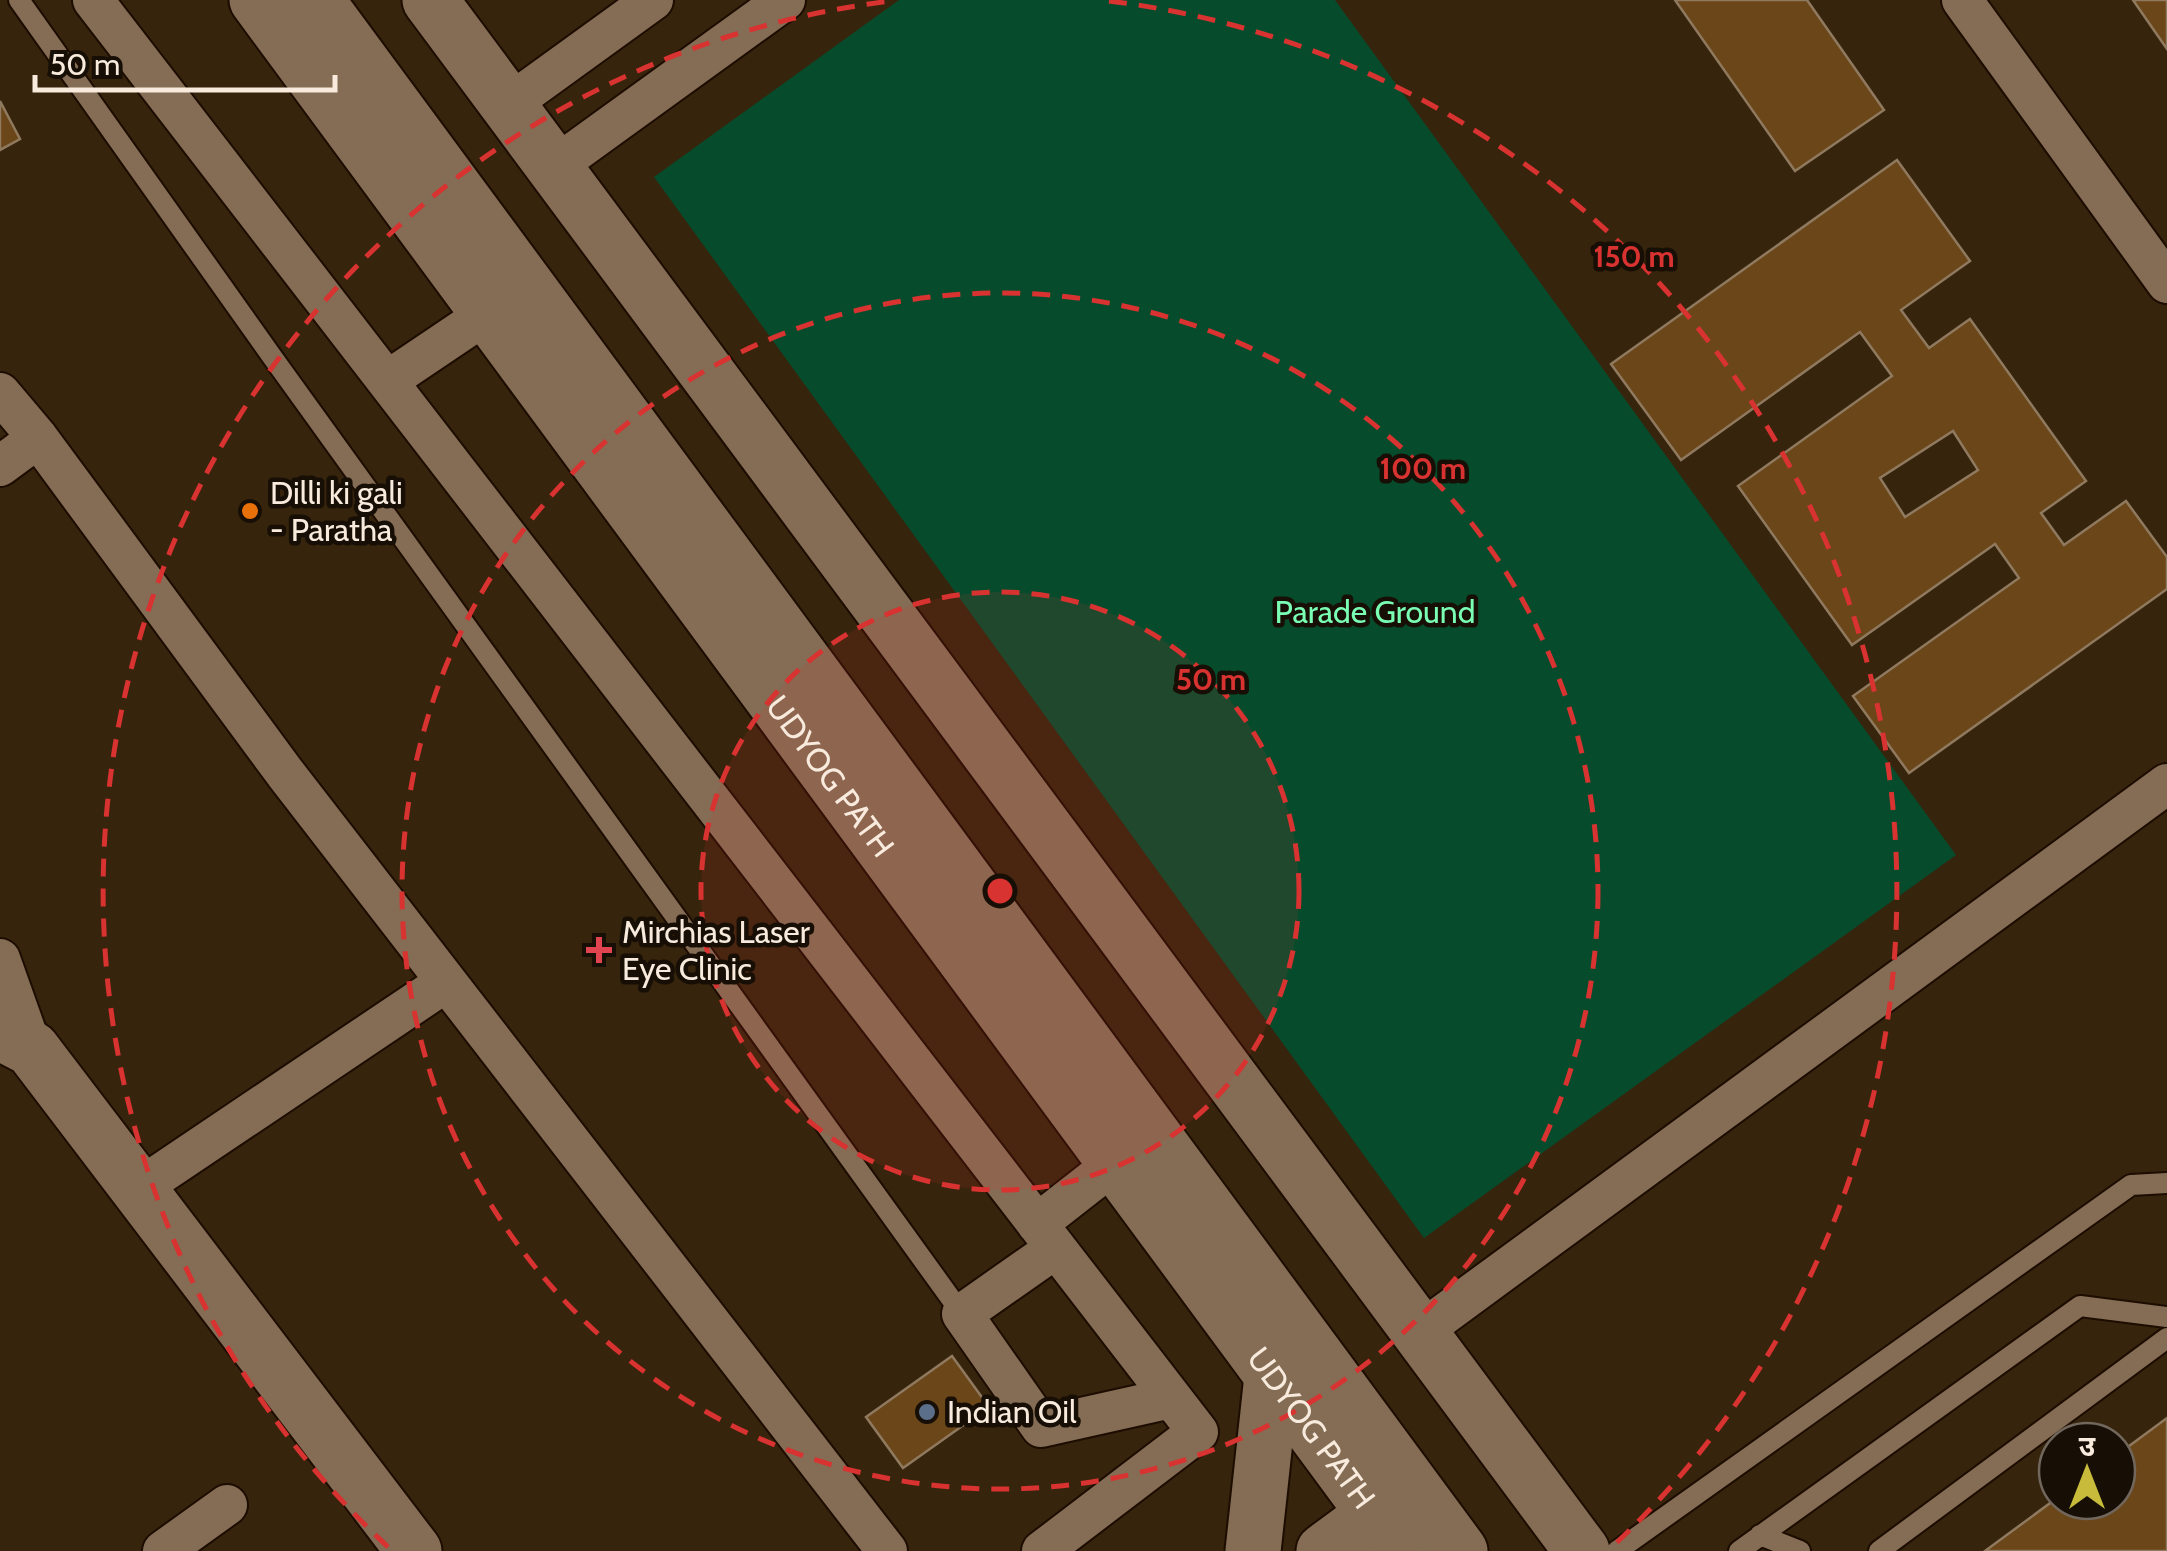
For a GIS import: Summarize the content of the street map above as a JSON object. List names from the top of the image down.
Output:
{
  "streets": {
    "main road": ["UDYOG PATH"]
  },
  "parks": ["Parade Ground"],
  "places": {
    "other": ["Dilli ki gali - Paratha", "Indian Oil"],
    "health": ["Mirchias Laser Eye Clinic"]
  },
  "scale_bar": "50 m",
  "north": "top",
  "rings": ["150 m", "100 m", "50 m"]
}
